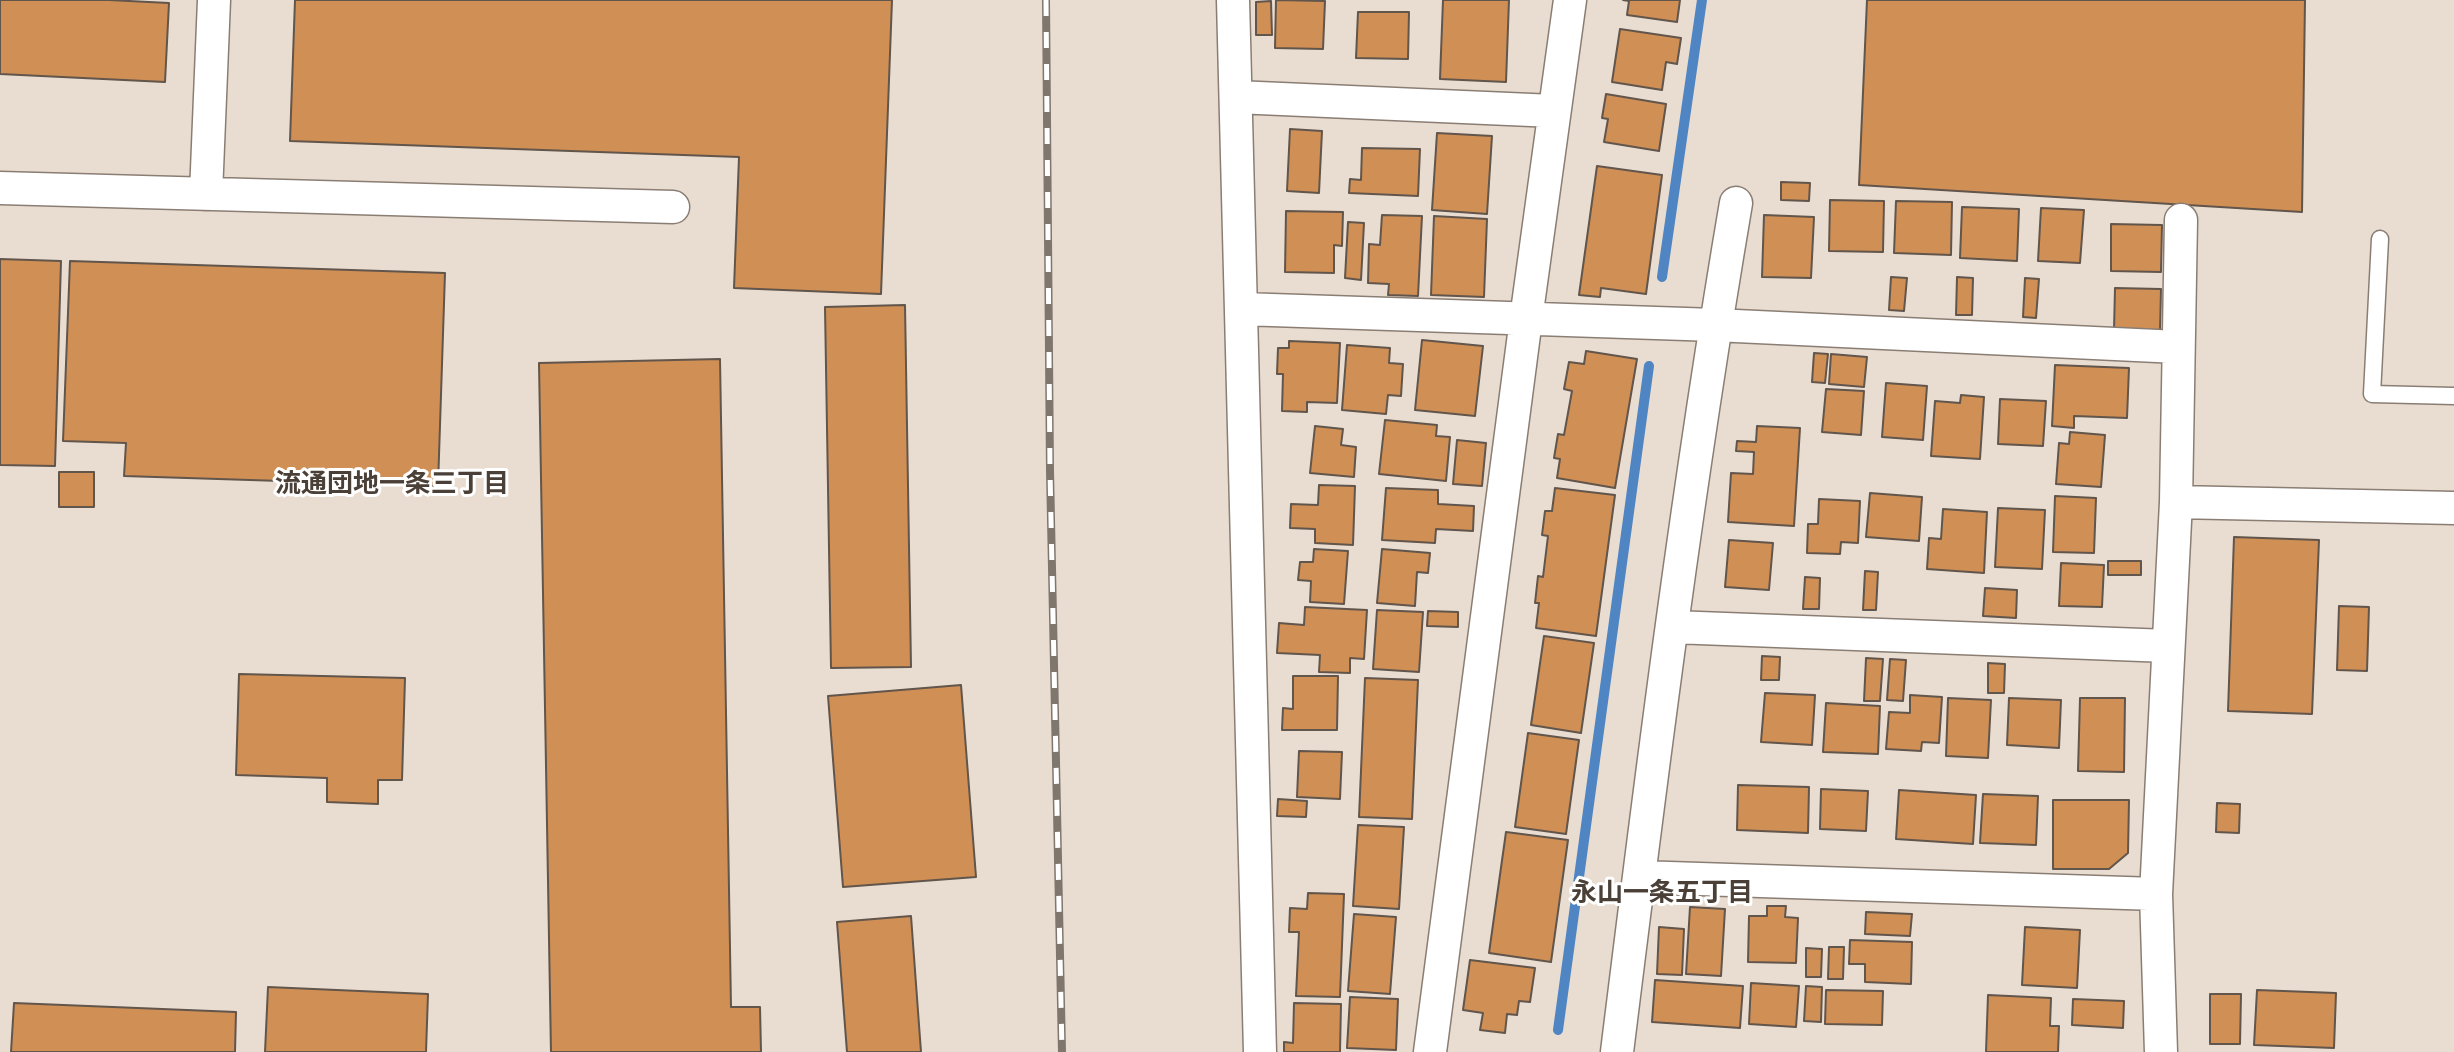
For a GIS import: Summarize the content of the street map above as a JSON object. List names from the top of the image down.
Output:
{
  "districts": ["流通団地一条三丁目", "永山一条五丁目"]
}
